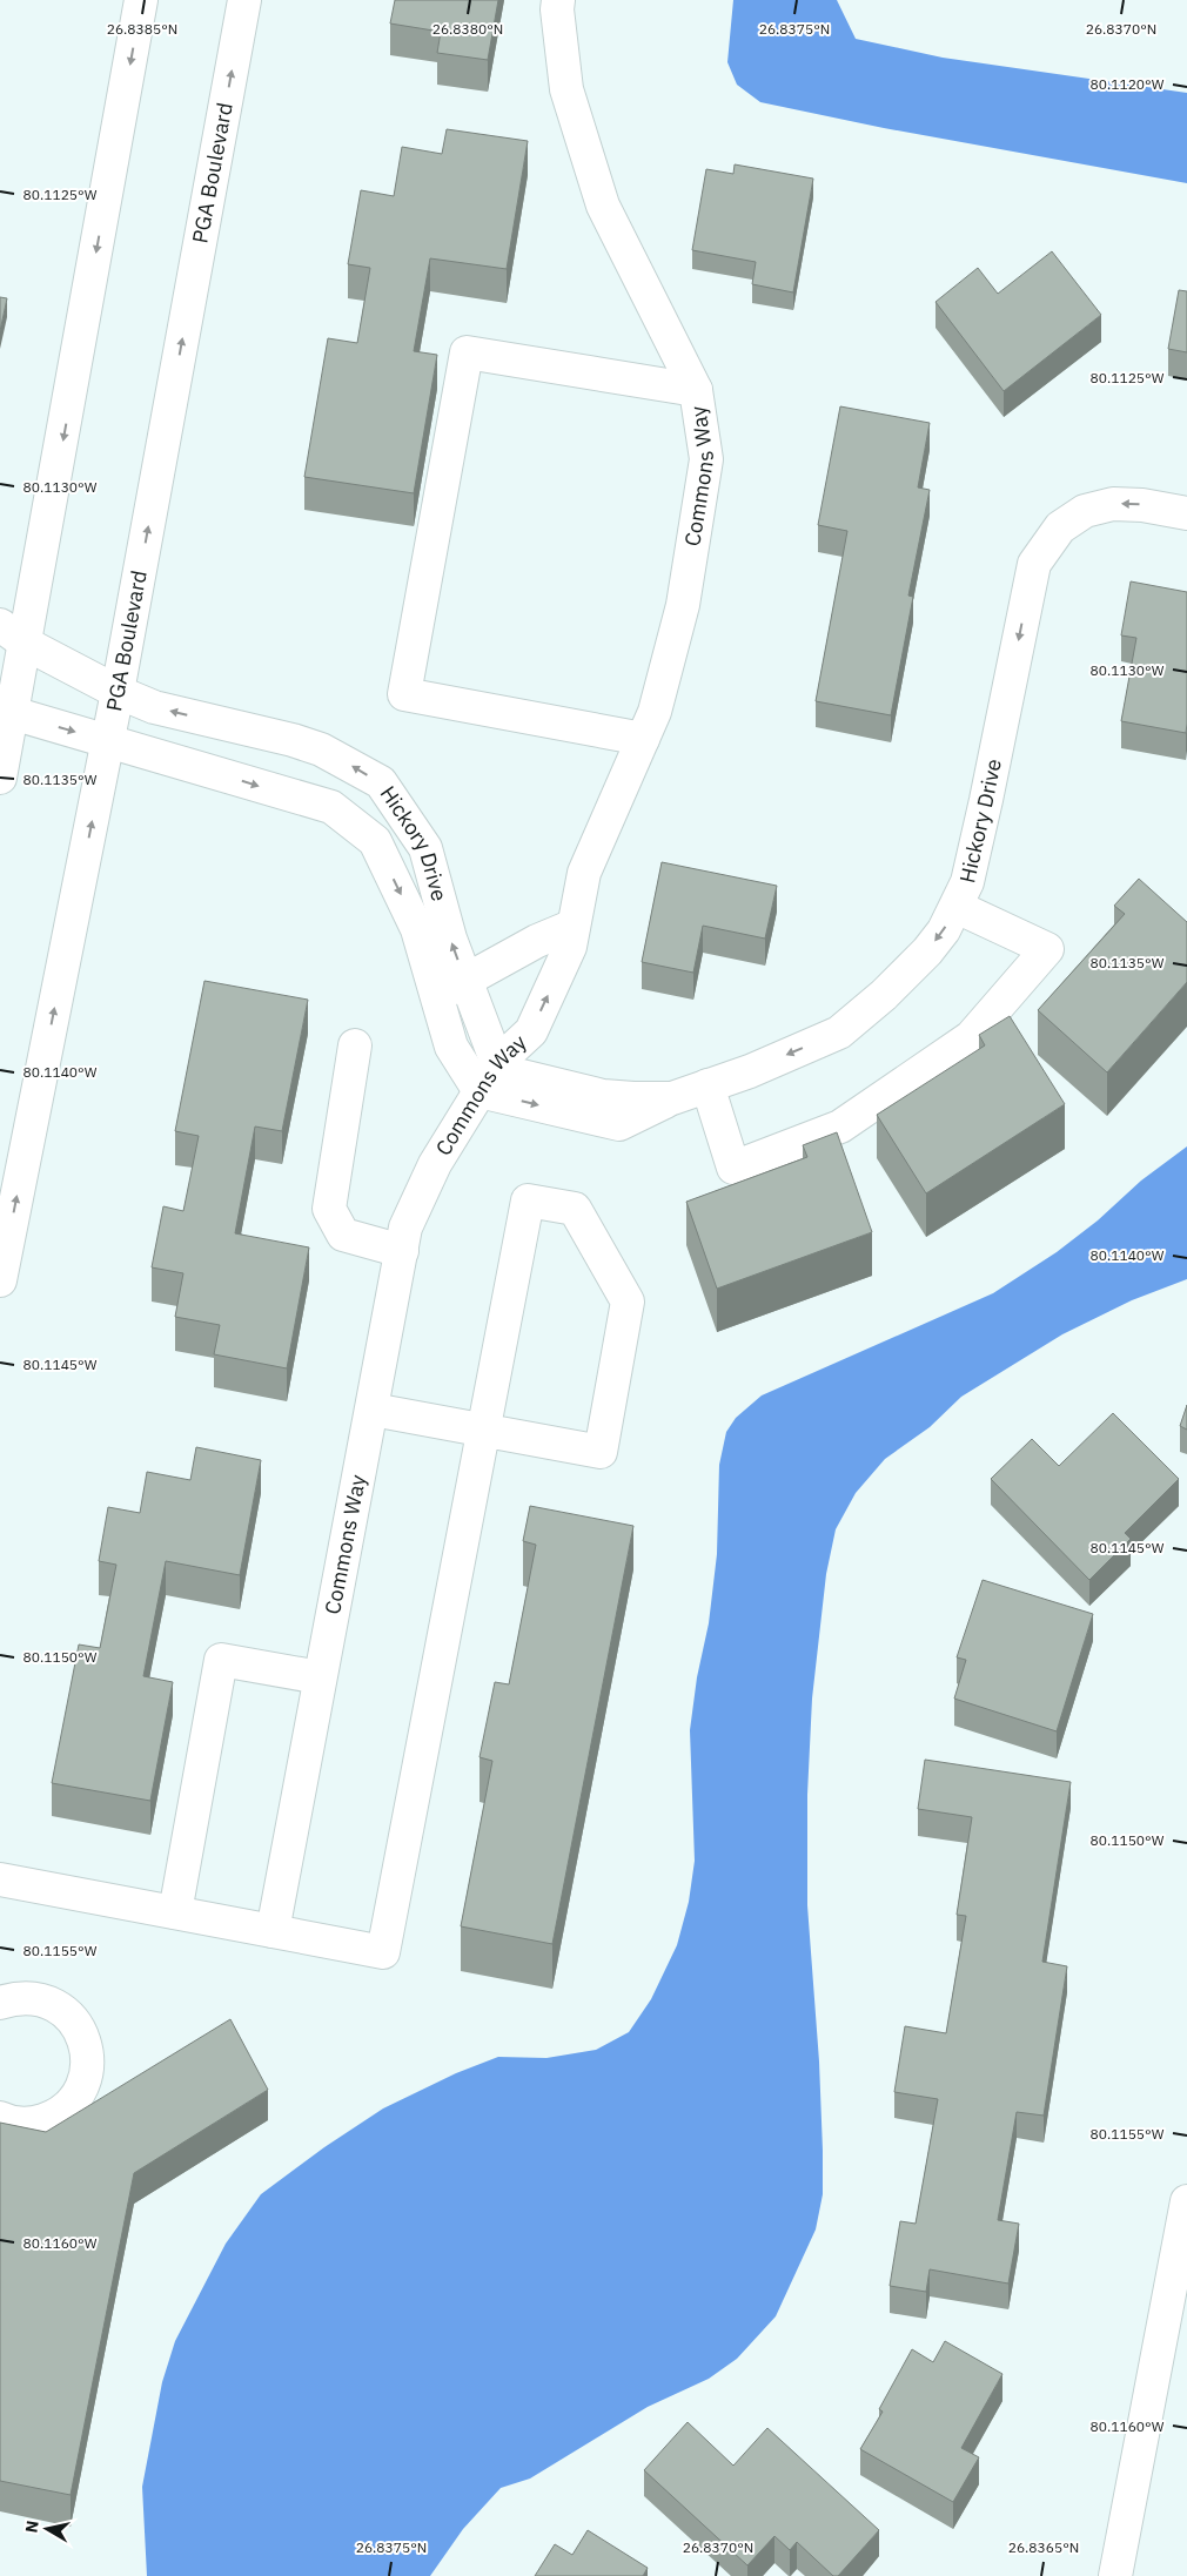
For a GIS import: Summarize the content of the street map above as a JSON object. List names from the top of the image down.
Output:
{
  "streets": {
    "street": ["PGA Boulevard", "Commons Way", "Hickory Drive"]
  },
  "crossings": [
    ["PGA Boulevard", "Hickory Drive"],
    ["Commons Way", "Hickory Drive"]
  ],
  "north": "left",
  "coordinates": [
    "26.8385°N",
    "26.8380°N",
    "26.8375°N",
    "26.8370°N",
    "80.1120°W",
    "80.1125°W",
    "80.1130°W",
    "80.1135°W",
    "80.1140°W",
    "80.1145°W",
    "80.1150°W",
    "80.1155°W",
    "80.1160°W",
    "26.8365°N"
  ]
}
